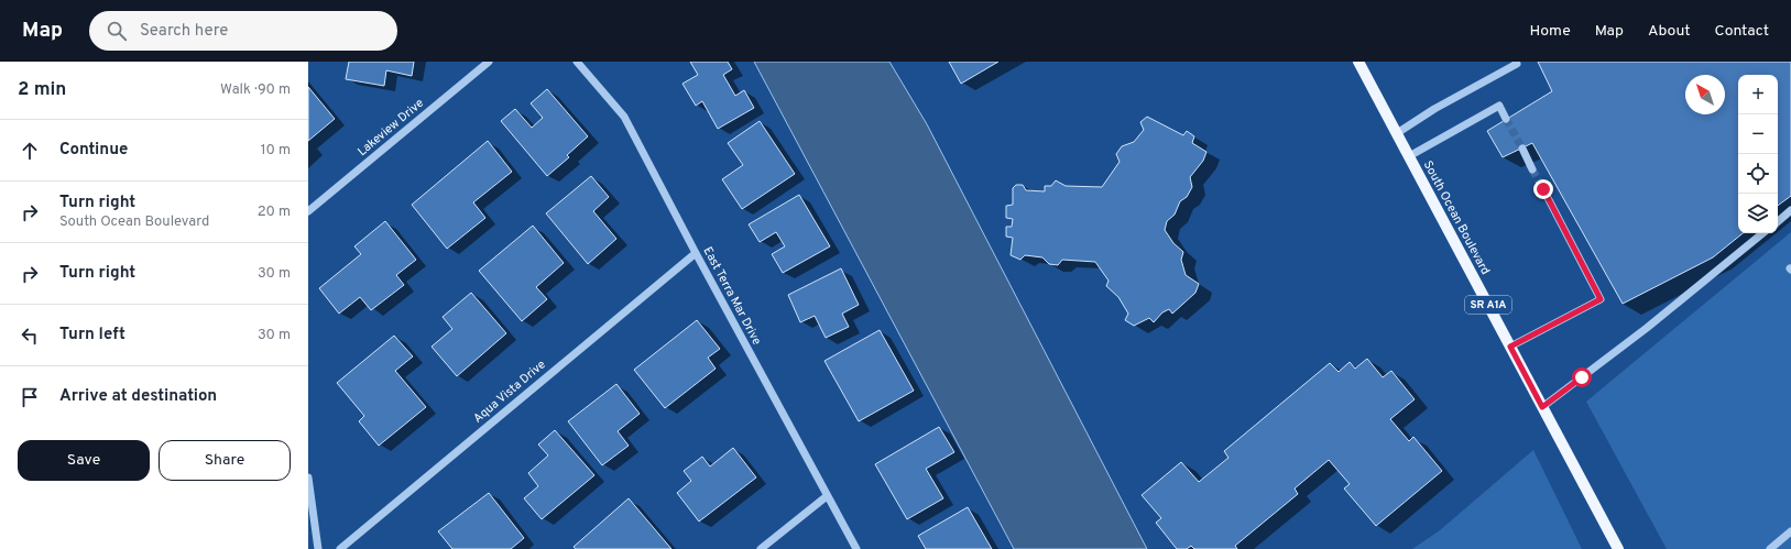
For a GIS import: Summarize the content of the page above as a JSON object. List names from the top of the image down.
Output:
{
  "streets": {
    "main road": ["South Ocean Boulevard", "SR A1A"],
    "street": ["Lakeview Drive", "East Terra Mar Drive", "Aqua Vista Drive"]
  },
  "crossings": [
    ["East Terra Mar Drive", "Aqua Vista Drive"]
  ],
  "north": "top left",
  "page": {
    "header": "Map",
    "search": "Search here",
    "nav": [
      "Home",
      "Map",
      "About",
      "Contact"
    ],
    "heading": ["2 min", "Walk · 90 m"],
    "map_buttons": ["+", "−"],
    "list": [
      ["Continue", "10 m"],
      ["Turn right", "South Ocean Boulevard", "20 m"],
      ["Turn right", "30 m"],
      ["Turn left", "30 m"],
      "Arrive at destination"
    ],
    "buttons": ["Save", "Share"]
  }
}
